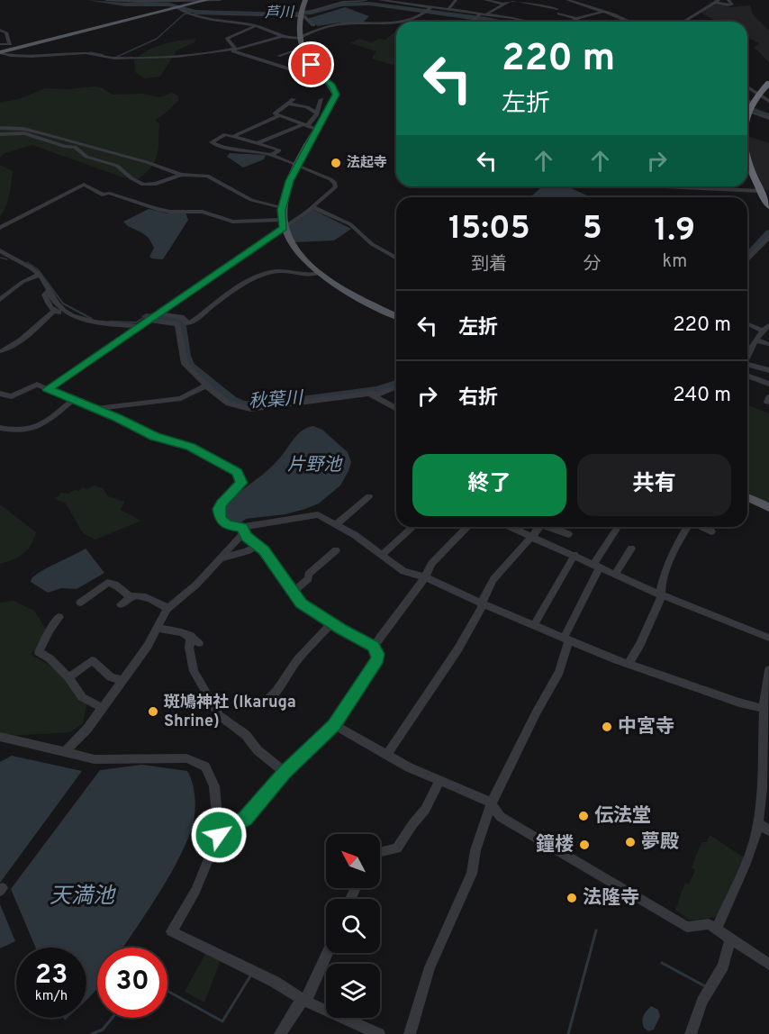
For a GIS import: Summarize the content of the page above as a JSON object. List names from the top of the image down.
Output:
{
  "water": [
    "芦川",
    "秋葉川",
    "片野池",
    "天満池"
  ],
  "places": [
    "法起寺",
    "斑鳩神社 (Ikaruga Shrine)",
    "中宮寺",
    "伝法堂",
    "夢殿",
    "鐘楼",
    "法隆寺"
  ],
  "north": "top left",
  "page": {
    "turn": ["220 m", "左折"],
    "eta": [
      "15:05",
      "到着",
      "5",
      "分",
      "1.9",
      "km"
    ],
    "list": [
      {
        "name": "左折",
        "value": "220 m"
      },
      {
        "name": "右折",
        "value": "240 m"
      }
    ],
    "buttons": ["終了", "共有"],
    "speed": "23 km/h",
    "limit": "30"
  }
}
